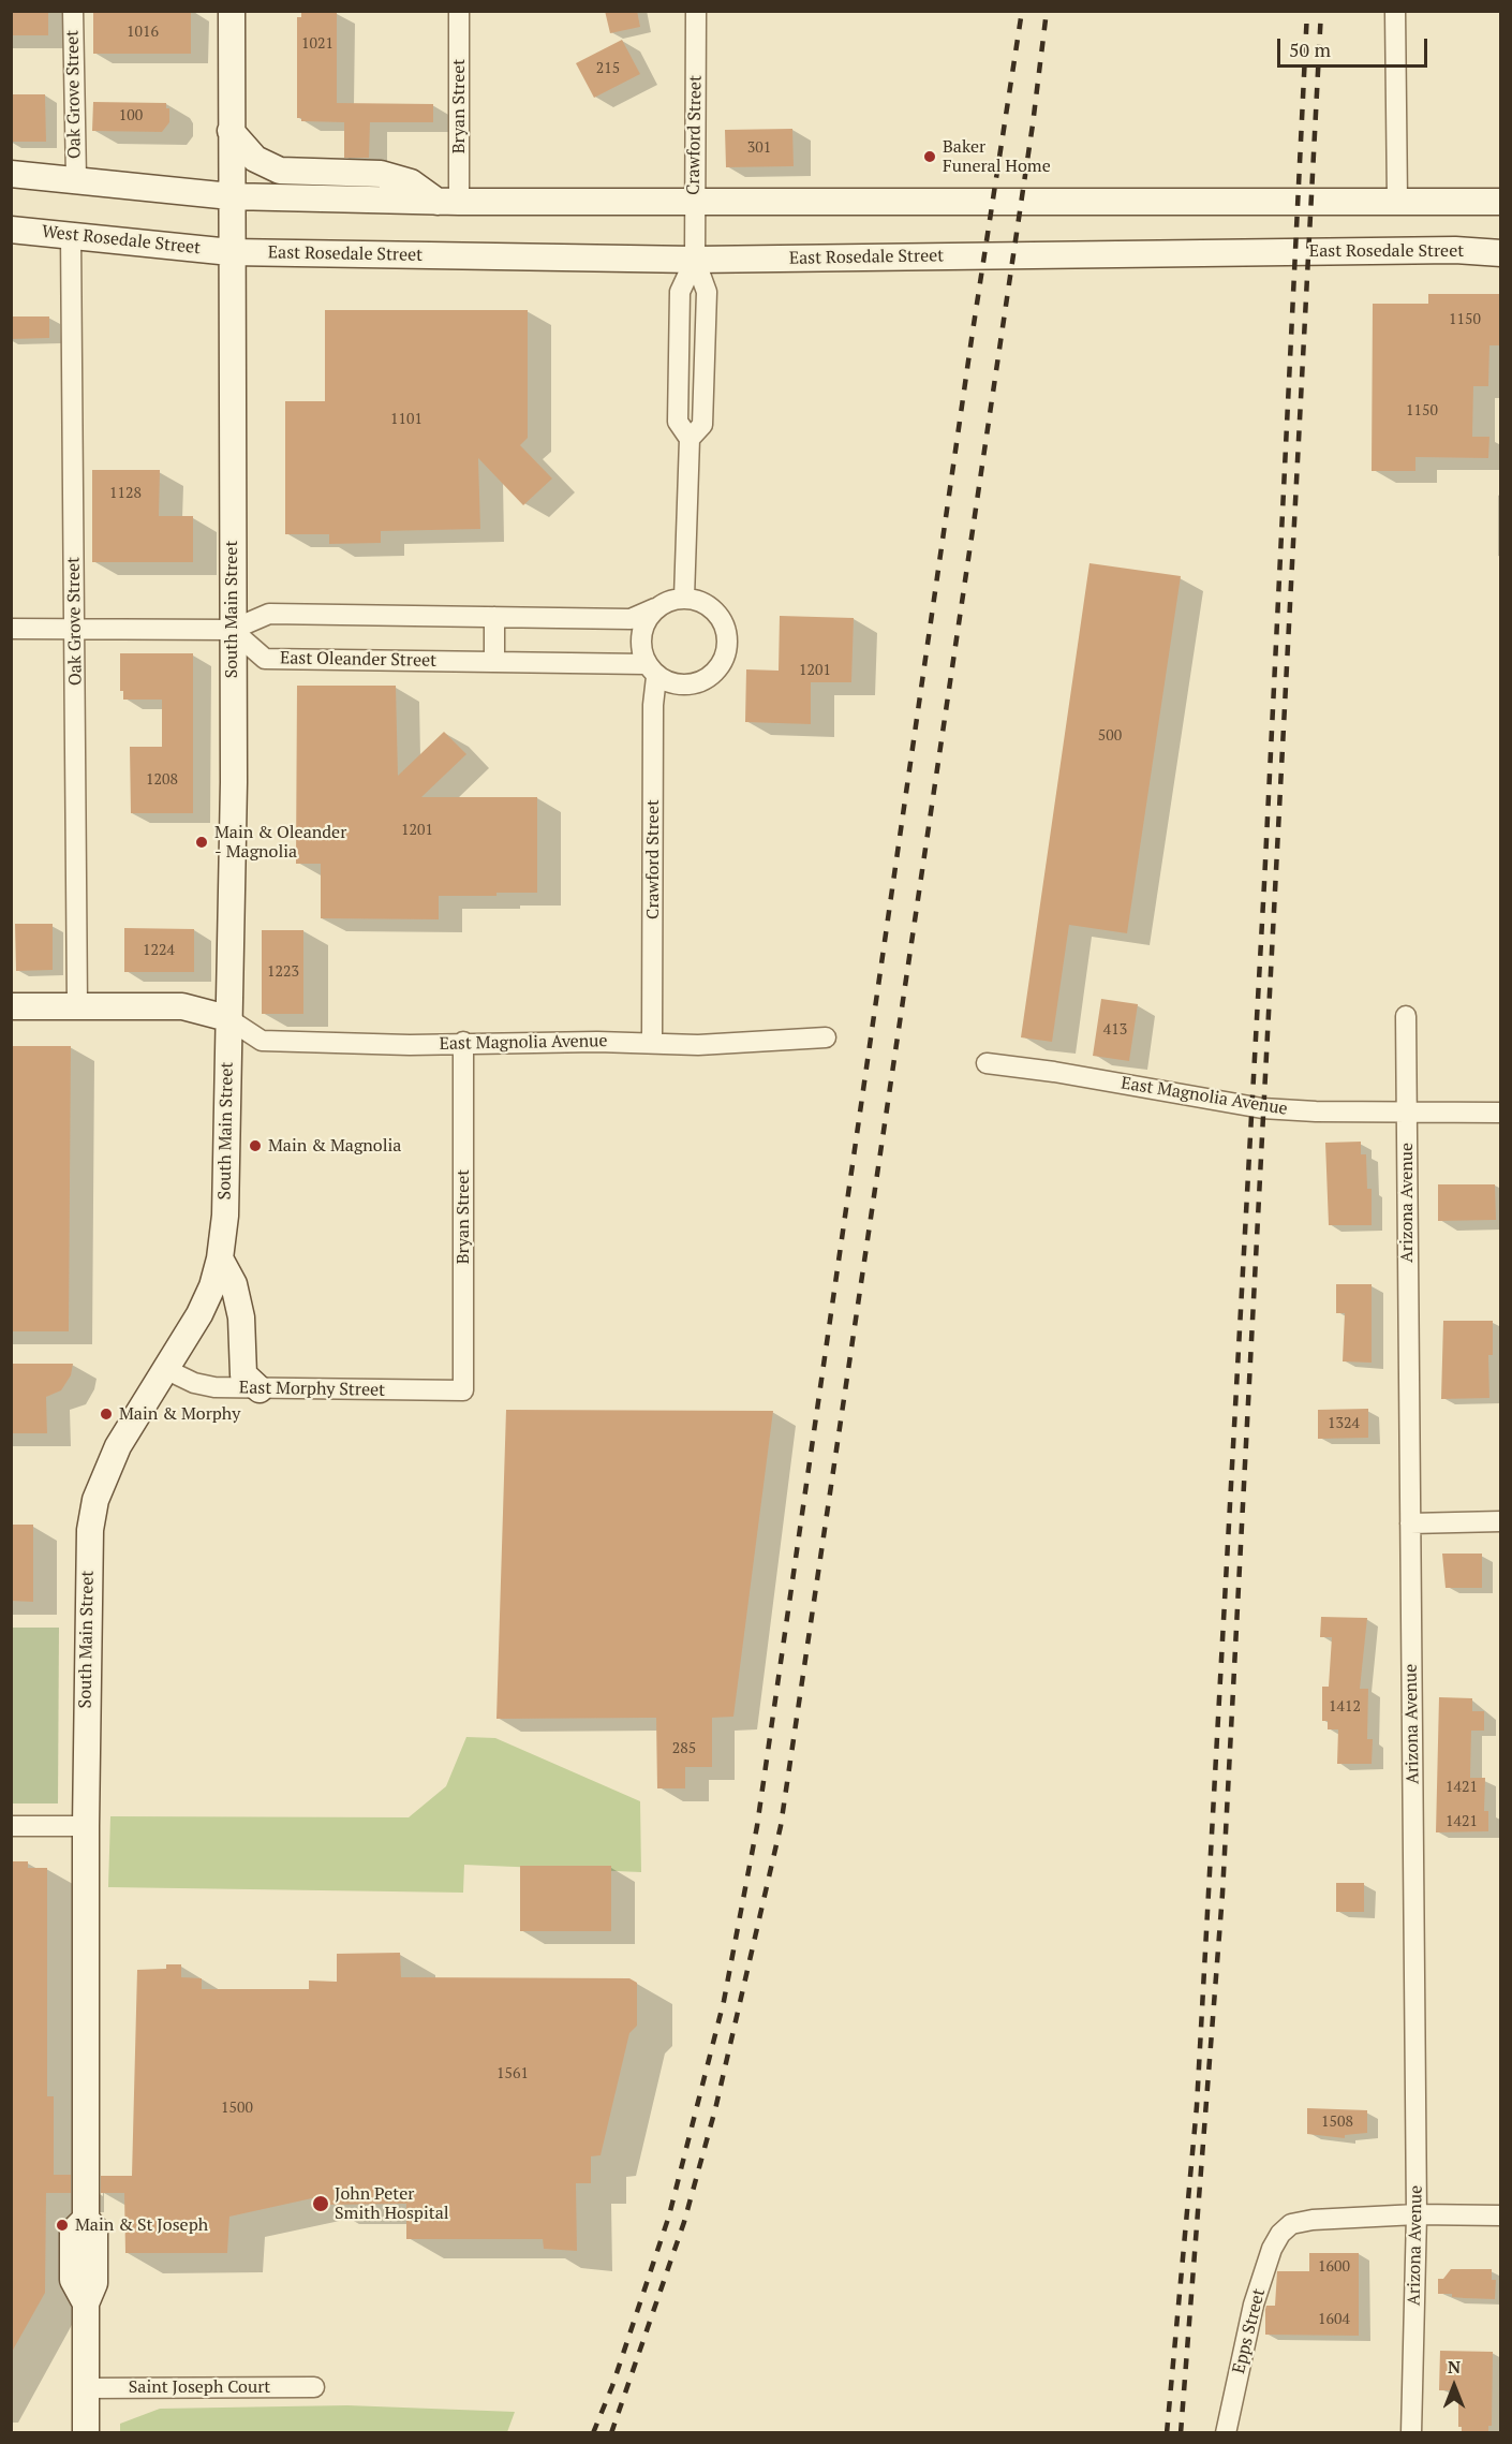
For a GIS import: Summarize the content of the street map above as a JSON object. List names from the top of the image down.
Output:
{
  "streets": {
    "main road": ["West Rosedale Street", "East Rosedale Street", "South Main Street"],
    "street": [
      "Oak Grove Street",
      "Bryan Street",
      "Crawford Street",
      "East Oleander Street",
      "East Magnolia Avenue",
      "Arizona Avenue",
      "East Morphy Street",
      "Epps Street",
      "Saint Joseph Court"
    ]
  },
  "crossings": [
    ["Oak Grove Street", "West Rosedale Street"],
    ["Bryan Street", "East Magnolia Avenue"],
    ["Bryan Street", "East Morphy Street"],
    ["Crawford Street", "East Rosedale Street"],
    ["Crawford Street", "East Oleander Street"],
    ["Crawford Street", "East Magnolia Avenue"],
    ["West Rosedale Street", "East Rosedale Street"],
    ["West Rosedale Street", "South Main Street"],
    ["East Rosedale Street", "South Main Street"],
    ["South Main Street", "East Oleander Street"],
    ["South Main Street", "East Magnolia Avenue"],
    ["South Main Street", "East Morphy Street"],
    ["South Main Street", "Saint Joseph Court"],
    ["East Magnolia Avenue", "Arizona Avenue"],
    ["Arizona Avenue", "Epps Street"]
  ],
  "places": [
    "Baker Funeral Home",
    "Main & Oleander - Magnolia",
    "Main & Magnolia",
    "Main & Morphy",
    "John Peter Smith Hospital",
    "Main & St Joseph"
  ],
  "house_numbers": [
    "1016",
    "1021",
    "215",
    "100",
    "301",
    "1150",
    "1150",
    "1101",
    "1128",
    "1201",
    "500",
    "1208",
    "1201",
    "1224",
    "1223",
    "413",
    "1324",
    "1412",
    "285",
    "1421",
    "1421",
    "1561",
    "1500",
    "1508",
    "1600",
    "1604"
  ],
  "scale_bar": "50 m",
  "north": "top"
}
